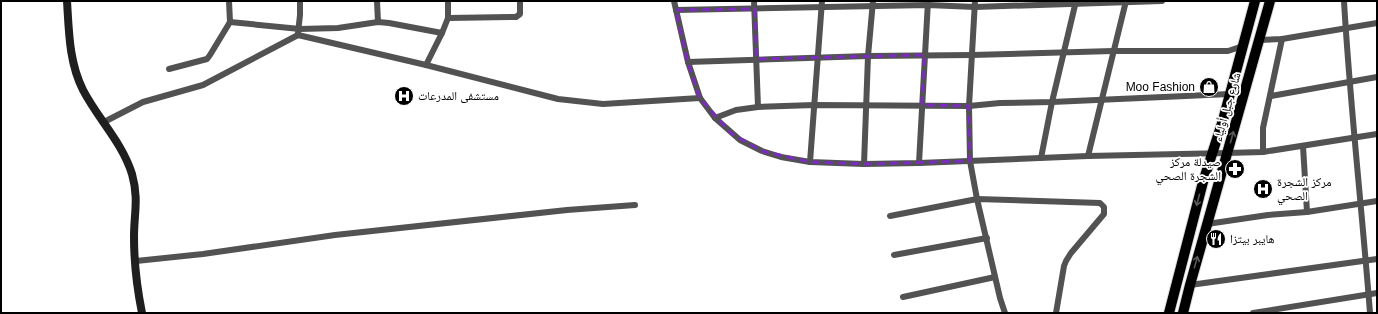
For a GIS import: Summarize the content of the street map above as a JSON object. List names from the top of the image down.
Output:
{
  "streets": {
    "main road": ["شارع جبل أولياء"]
  },
  "places": {
    "shop": ["Moo Fashion"],
    "hospital": ["مستشفى المدرعات", "مركز الشجرة الصحي"],
    "pharmacy": ["صيدلة مركز الشجرة الصحي"],
    "restaurant": ["هايبر بيتزا"]
  }
}
